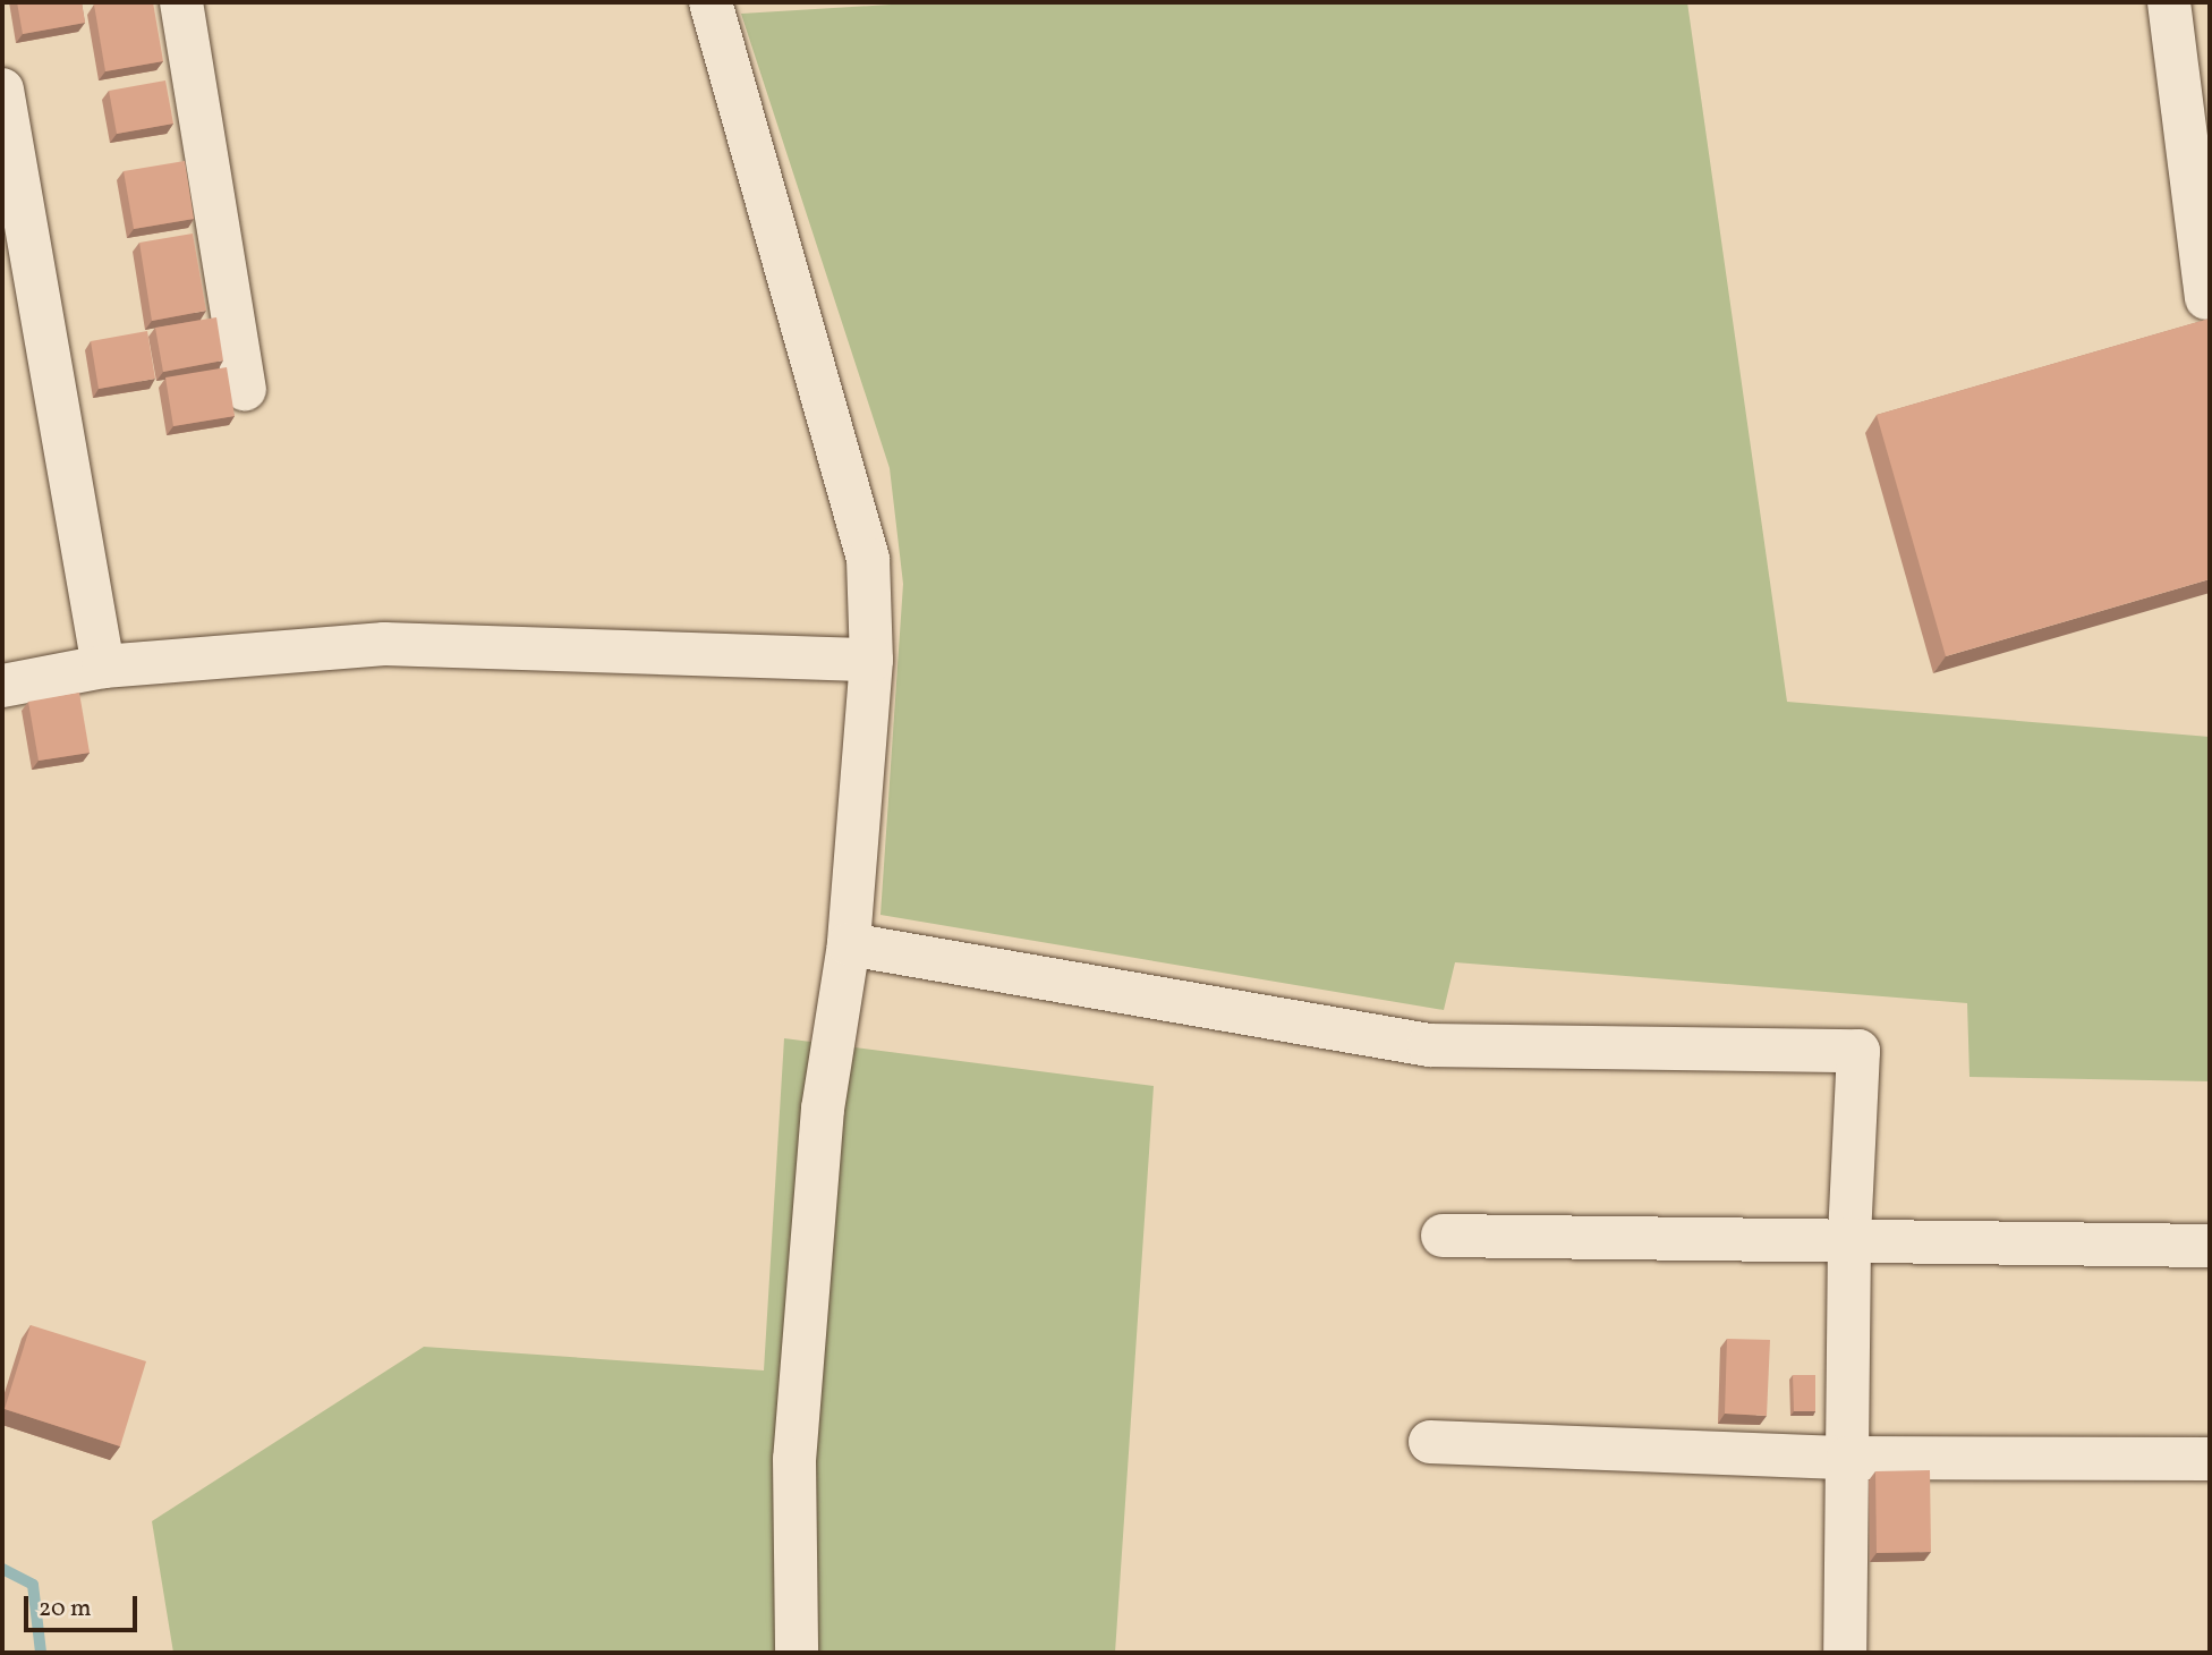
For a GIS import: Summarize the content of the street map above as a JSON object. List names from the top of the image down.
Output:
{
  "scale_bar": "20 m"
}
